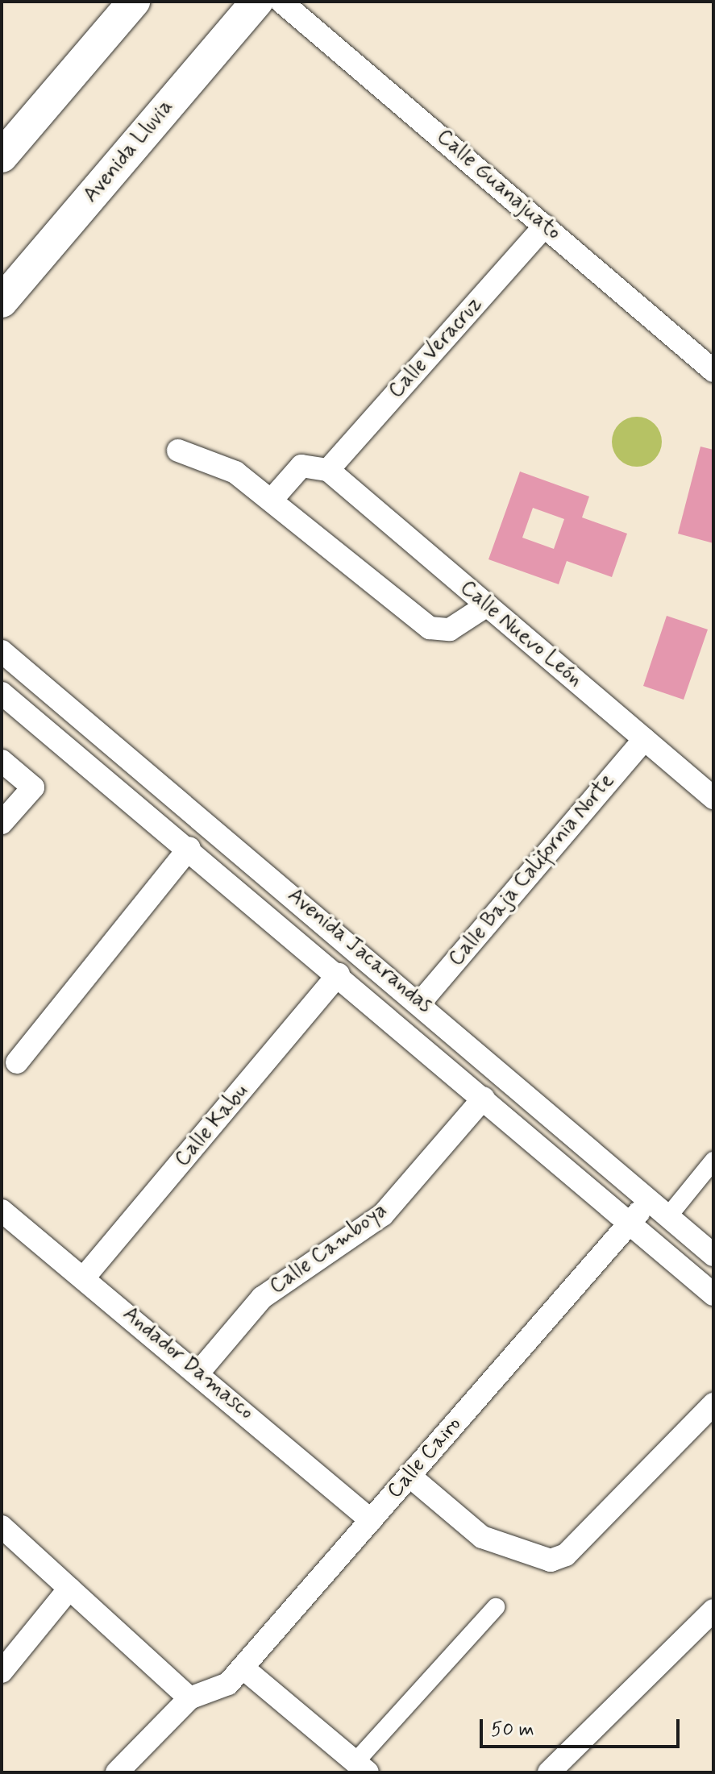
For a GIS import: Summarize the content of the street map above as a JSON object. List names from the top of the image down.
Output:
{
  "streets": {
    "main road": ["Avenida Lluvia"],
    "street": [
      "Calle Guanajuato",
      "Calle Veracruz",
      "Calle Nuevo León",
      "Calle Baja California Norte",
      "Avenida Jacarandas",
      "Calle Kabu",
      "Calle Camboya",
      "Andador Damasco",
      "Calle Cairo"
    ]
  },
  "crossings": [
    ["Calle Guanajuato", "Calle Veracruz"],
    ["Calle Veracruz", "Calle Nuevo León"],
    ["Calle Nuevo León", "Calle Baja California Norte"],
    ["Calle Baja California Norte", "Avenida Jacarandas"],
    ["Avenida Jacarandas", "Calle Kabu"],
    ["Avenida Jacarandas", "Calle Camboya"],
    ["Avenida Jacarandas", "Calle Cairo"],
    ["Calle Kabu", "Andador Damasco"],
    ["Calle Camboya", "Andador Damasco"],
    ["Andador Damasco", "Calle Cairo"]
  ],
  "scale_bar": "50 m"
}
